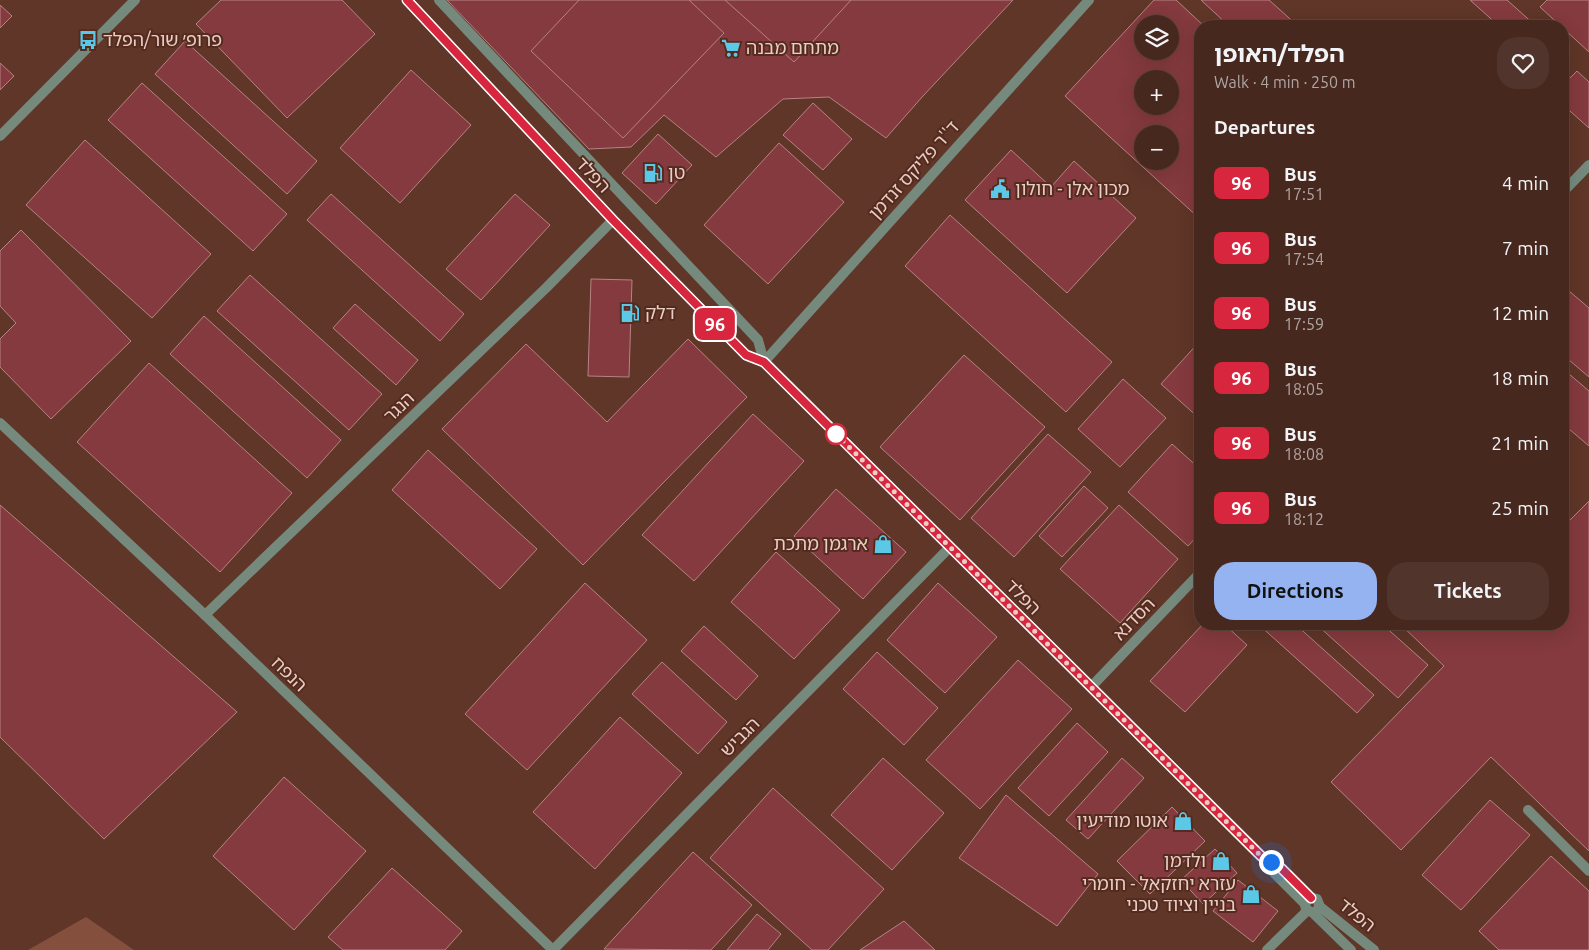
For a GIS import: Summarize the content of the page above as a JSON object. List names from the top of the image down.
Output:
{
  "streets": {
    "street": [
      "ד''ר פליקס זנדמן",
      "הפלד",
      "הנגר",
      "הסדנא",
      "הנפח",
      "הגביש"
    ]
  },
  "crossings": [
    ["ד''ר פליקס זנדמן", "הפלד"],
    ["הפלד", "הנגר"],
    ["הפלד", "הסדנא"],
    ["הפלד", "הגביש"],
    ["הנגר", "הנפח"],
    ["הנפח", "הגביש"]
  ],
  "places": {
    "bus stop": ["פרופ׳ שור/הפלד"],
    "supermarket": ["מתחם מבנה"],
    "fuel station": ["טן", "דלק"],
    "public building": ["מכון אלן - חולון"],
    "shop": [
      "ארגמן מתכת",
      "אוטו מודיעין",
      "ולדמן",
      "עזרא יחזקאל - חומרי בניין וציוד טכני"
    ]
  },
  "lines": ["bus line 96"],
  "page": {
    "on_map": "96",
    "map_buttons": ["+", "−"],
    "heading": [
      ["הפלד/האופן", "Walk · 4 min · 250 m"],
      "Departures"
    ],
    "list": [
      {
        "mark": "96",
        "name": "Bus",
        "note": "17:51",
        "value": "4 min"
      },
      {
        "mark": "96",
        "name": "Bus",
        "note": "17:54",
        "value": "7 min"
      },
      {
        "mark": "96",
        "name": "Bus",
        "note": "17:59",
        "value": "12 min"
      },
      {
        "mark": "96",
        "name": "Bus",
        "note": "18:05",
        "value": "18 min"
      },
      {
        "mark": "96",
        "name": "Bus",
        "note": "18:08",
        "value": "21 min"
      },
      {
        "mark": "96",
        "name": "Bus",
        "note": "18:12",
        "value": "25 min"
      }
    ],
    "buttons": ["Directions", "Tickets"]
  }
}
